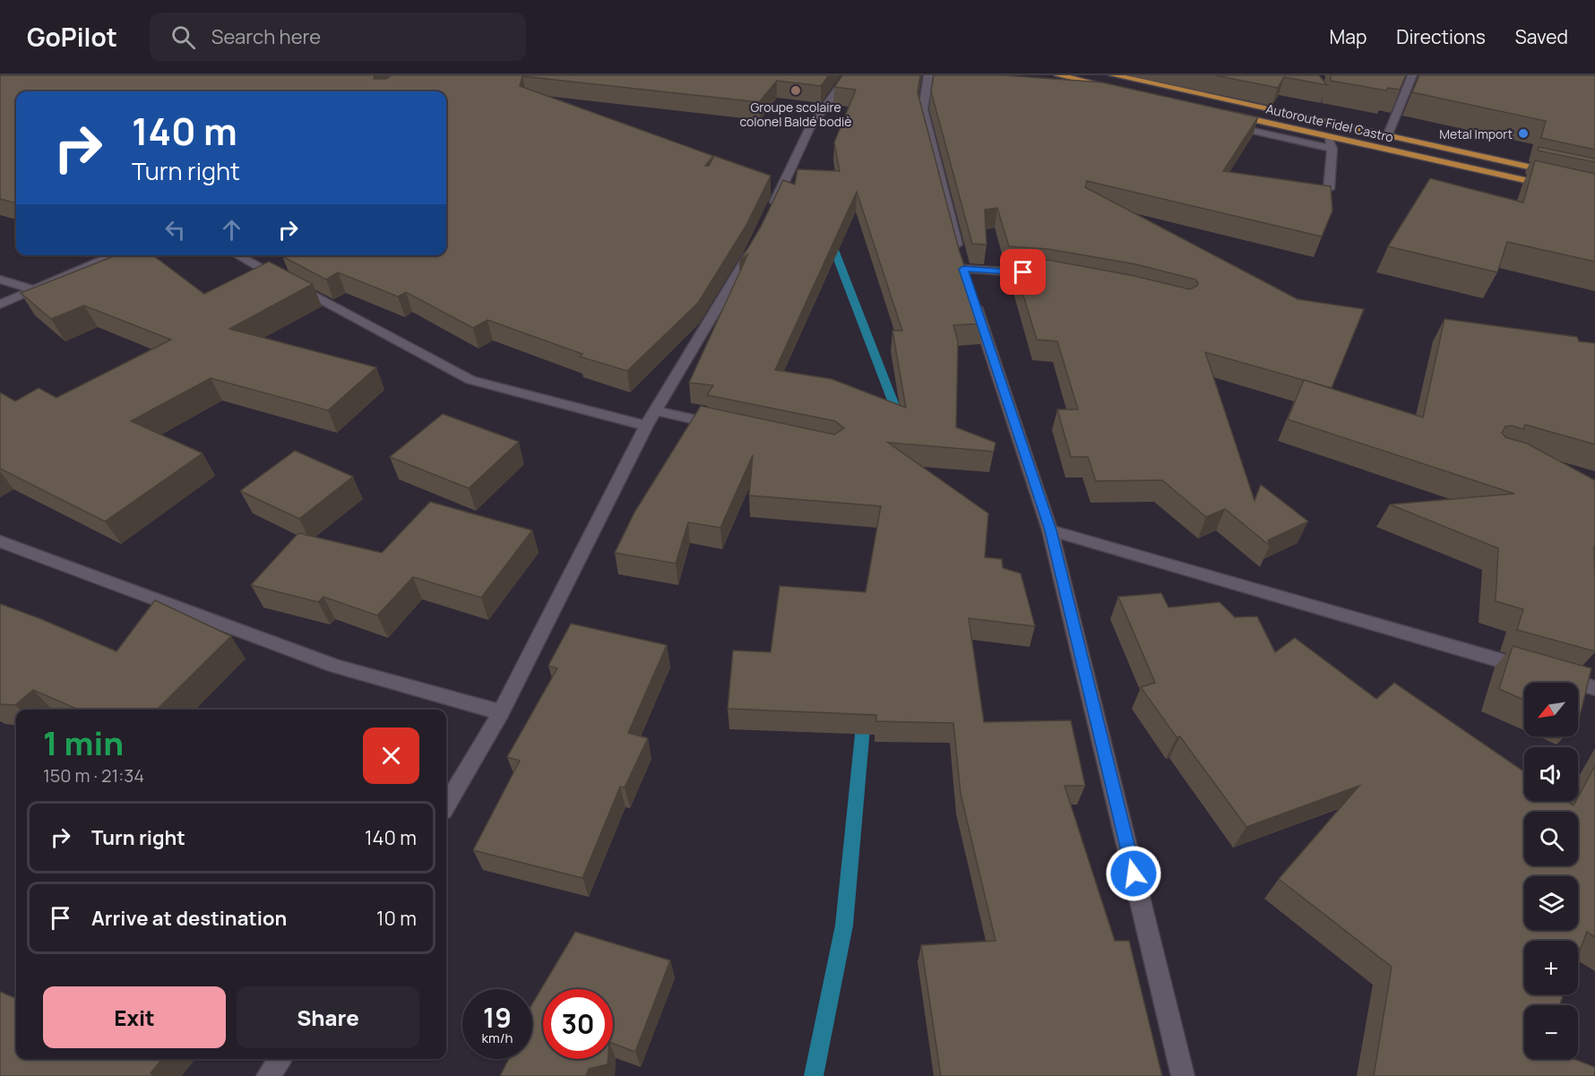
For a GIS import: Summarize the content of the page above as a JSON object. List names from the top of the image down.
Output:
{
  "streets": {
    "highway": ["Autoroute Fidel Castro"]
  },
  "places": ["Groupe scolaire colonel Baldé bodiè", "Metal Import"],
  "north": "bottom left",
  "page": {
    "header": "GoPilot",
    "search": "Search here",
    "nav": ["Map", "Directions", "Saved"],
    "turn": ["140 m", "Turn right"],
    "map_buttons": ["+", "−"],
    "heading": ["1 min", "150 m · 21:34"],
    "list": [
      {
        "name": "Turn right",
        "value": "140 m"
      },
      {
        "name": "Arrive at destination",
        "value": "10 m"
      }
    ],
    "buttons": ["Exit", "Share"],
    "speed": "19 km/h",
    "limit": "30"
  }
}
